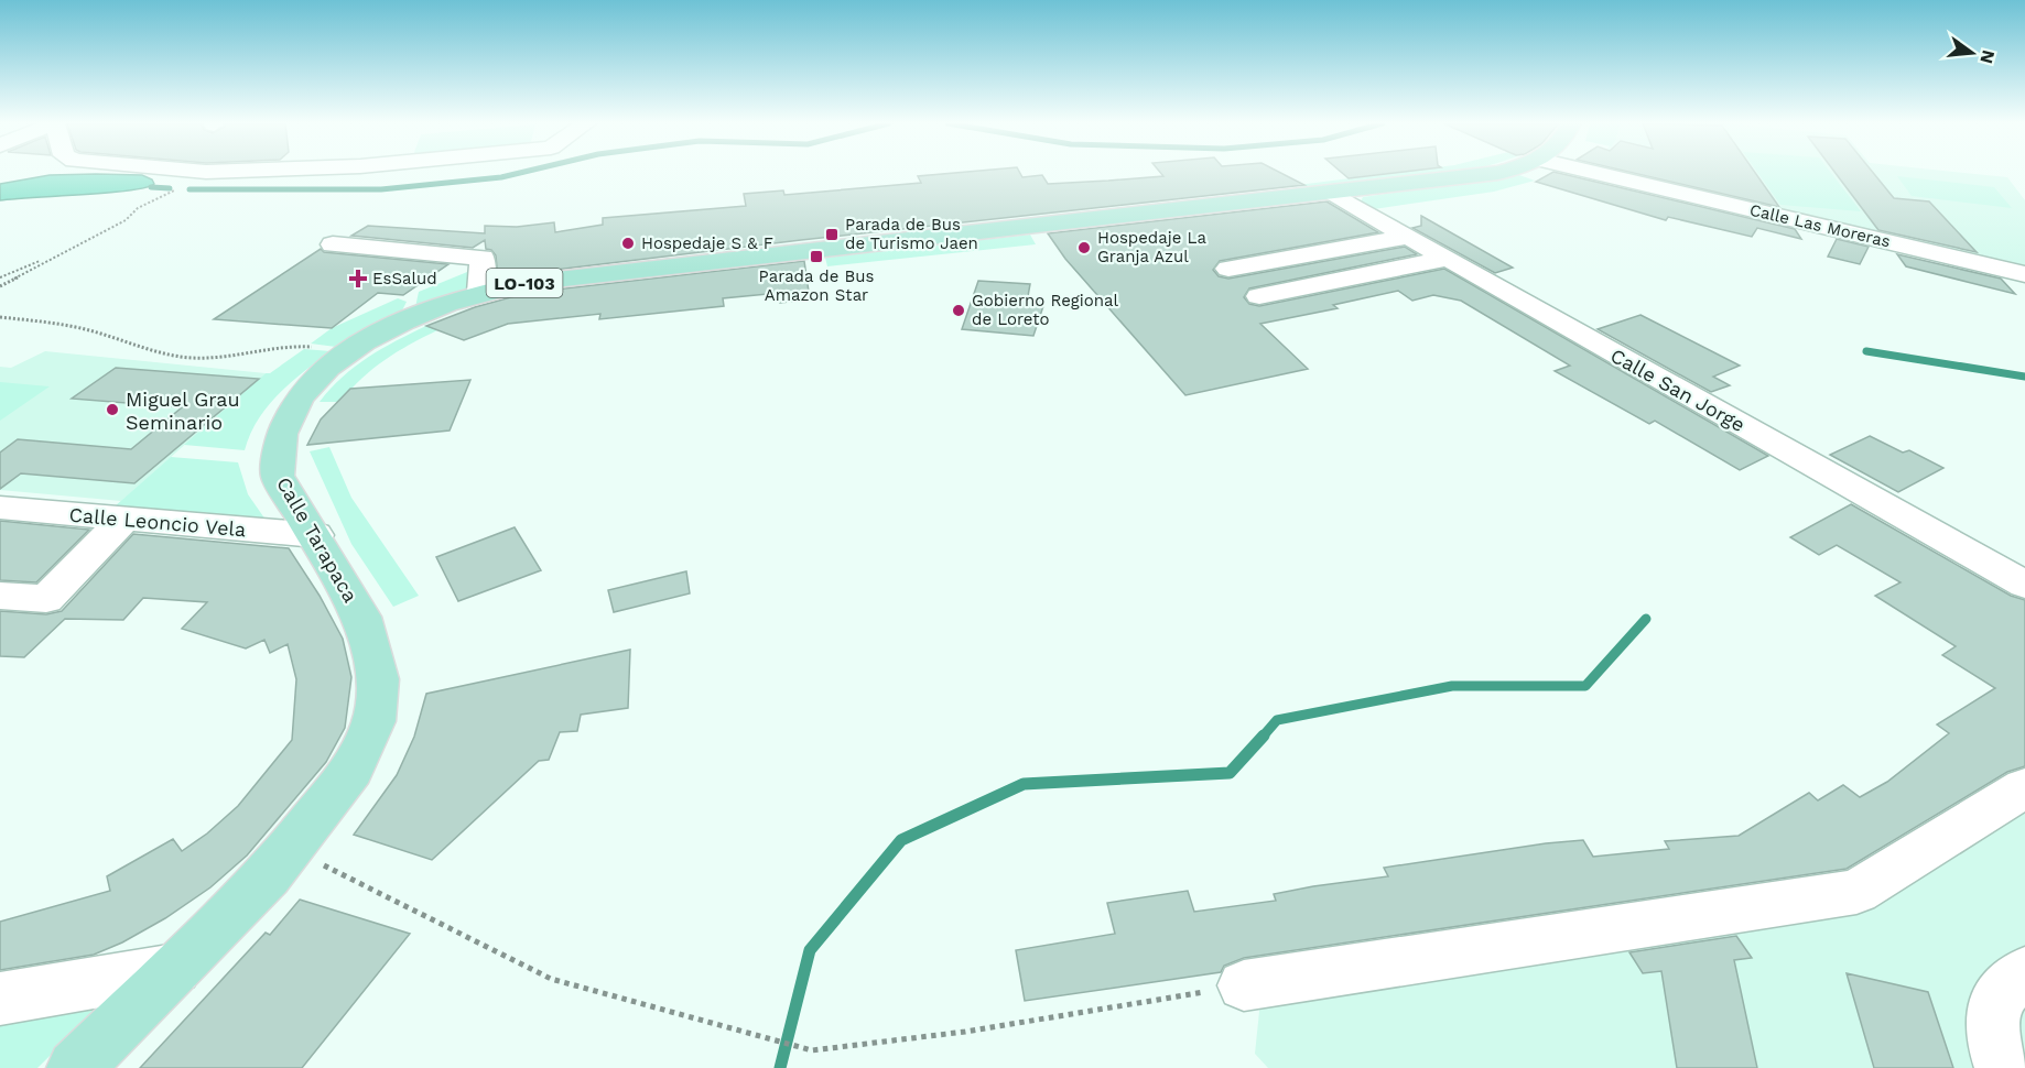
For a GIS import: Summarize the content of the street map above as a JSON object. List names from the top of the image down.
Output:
{
  "streets": {
    "main road": ["LO-103", "Calle Tarapaca"],
    "street": ["Calle Las Moreras", "Calle San Jorge", "Calle Leoncio Vela"]
  },
  "crossings": [
    ["Calle San Jorge", "Calle Tarapaca"],
    ["Calle Leoncio Vela", "Calle Tarapaca"]
  ],
  "places": {
    "transit": ["Parada de Bus de Turismo Jaen", "Parada de Bus Amazon Star"],
    "other": [
      "Hospedaje S & F",
      "Hospedaje La Granja Azul",
      "Gobierno Regional de Loreto",
      "Miguel Grau Seminario"
    ],
    "health": ["EsSalud"]
  },
  "north": "right"
}
